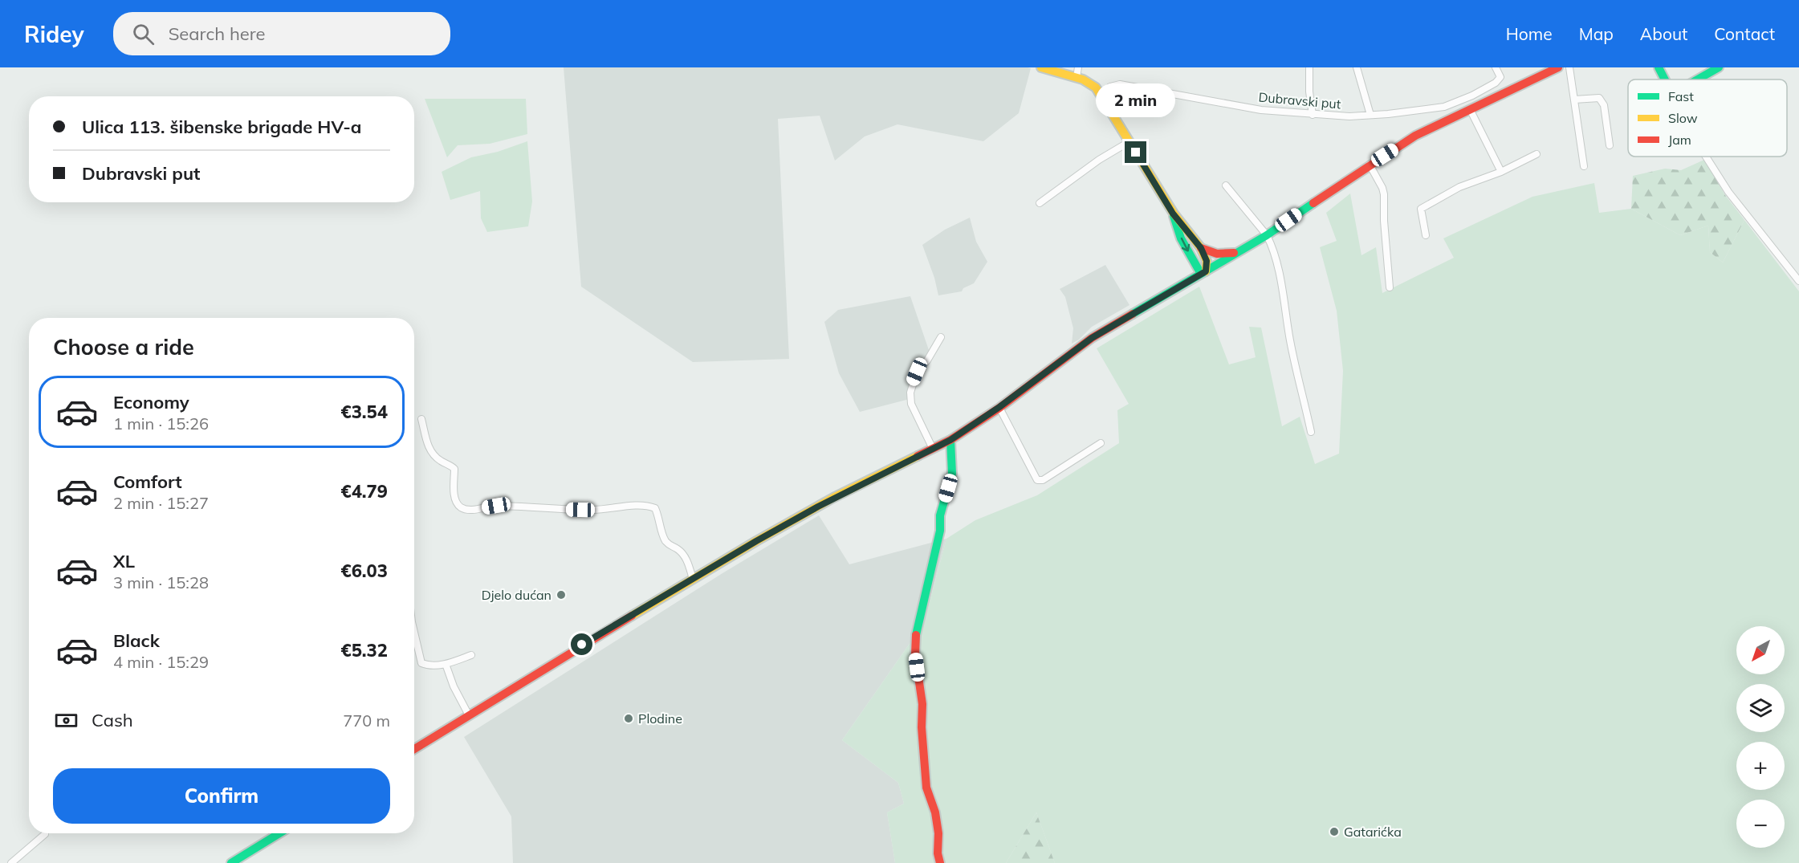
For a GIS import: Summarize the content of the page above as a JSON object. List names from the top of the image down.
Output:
{
  "streets": {
    "street": ["Dubravski put"]
  },
  "places": ["Djelo dućan", "Plodine", "Gatarićka"],
  "legend": ["Fast", "Slow", "Jam"],
  "north": "bottom left",
  "page": {
    "header": "Ridey",
    "search": "Search here",
    "nav": [
      "Home",
      "Map",
      "About",
      "Contact"
    ],
    "bubble": "2 min",
    "banner": ["Ulica 113. šibenske brigade HV-a", "Dubravski put"],
    "heading": "Choose a ride",
    "list": [
      {
        "name": "Economy",
        "note": "1 min · 15:26",
        "value": "€3.54"
      },
      {
        "name": "Comfort",
        "note": "2 min · 15:27",
        "value": "€4.79"
      },
      {
        "name": "XL",
        "note": "3 min · 15:28",
        "value": "€6.03"
      },
      {
        "name": "Black",
        "note": "4 min · 15:29",
        "value": "€5.32"
      }
    ],
    "map_buttons": ["+", "−"],
    "pay": ["Cash", "770 m"],
    "buttons": "Confirm"
  }
}
